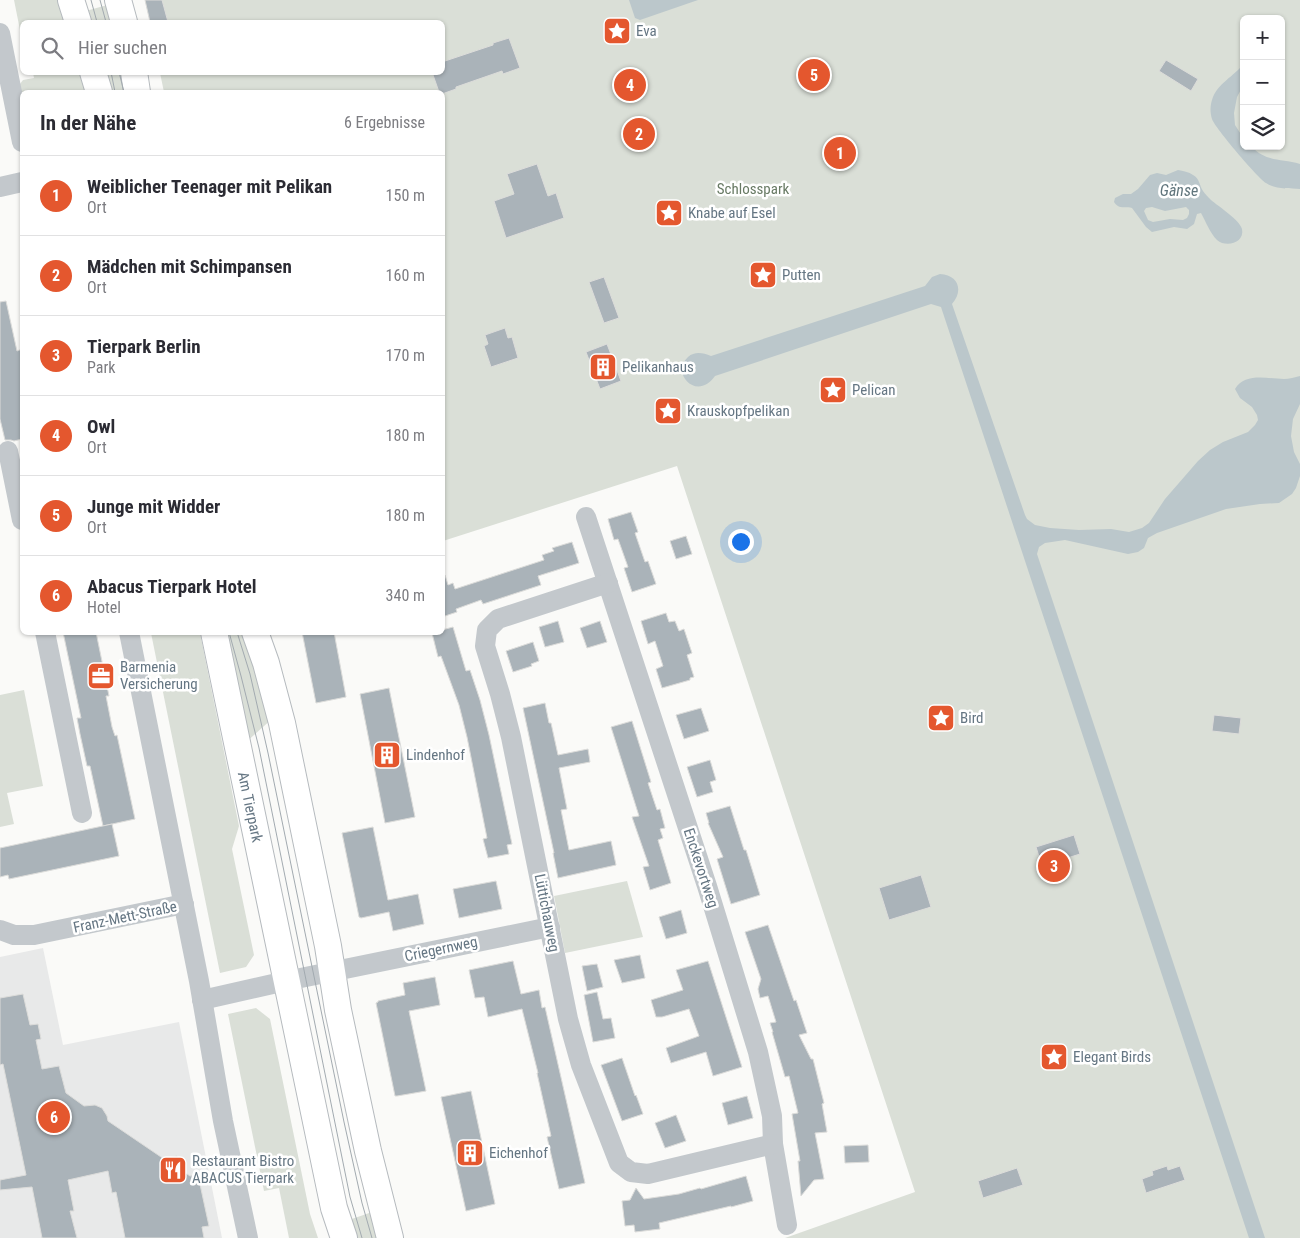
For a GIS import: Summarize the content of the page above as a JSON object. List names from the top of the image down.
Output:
{
  "streets": {
    "main road": ["Am Tierpark"],
    "street": [
      "Enckevortweg",
      "Lüttichauweg",
      "Franz-Mett-Straße",
      "Criegernweg"
    ]
  },
  "crossings": [
    ["Enckevortweg", "Lüttichauweg"],
    ["Lüttichauweg", "Criegernweg"]
  ],
  "water": ["Gänse"],
  "parks": ["Schlosspark"],
  "places": {
    "place": [
      "Eva",
      "Knabe auf Esel",
      "Putten",
      "Pelican",
      "Krauskopfpelikan",
      "Bird",
      "Elegant Birds"
    ],
    "building": ["Pelikanhaus", "Lindenhof", "Eichenhof"],
    "office": ["Barmenia Versicherung"],
    "restaurant": ["Restaurant Bistro ABACUS Tierpark"]
  },
  "page": {
    "map_buttons": ["+", "−"],
    "search": "Hier suchen",
    "pins": [
      "5",
      "4",
      "2",
      "1",
      "3",
      "6"
    ],
    "heading": ["In der Nähe", "6 Ergebnisse"],
    "list": [
      {
        "mark": "1",
        "name": "Weiblicher Teenager mit Pelikan",
        "note": "Ort",
        "value": "150 m"
      },
      {
        "mark": "2",
        "name": "Mädchen mit Schimpansen",
        "note": "Ort",
        "value": "160 m"
      },
      {
        "mark": "3",
        "name": "Tierpark Berlin",
        "note": "Park",
        "value": "170 m"
      },
      {
        "mark": "4",
        "name": "Owl",
        "note": "Ort",
        "value": "180 m"
      },
      {
        "mark": "5",
        "name": "Junge mit Widder",
        "note": "Ort",
        "value": "180 m"
      },
      {
        "mark": "6",
        "name": "Abacus Tierpark Hotel",
        "note": "Hotel",
        "value": "340 m"
      }
    ]
  }
}
